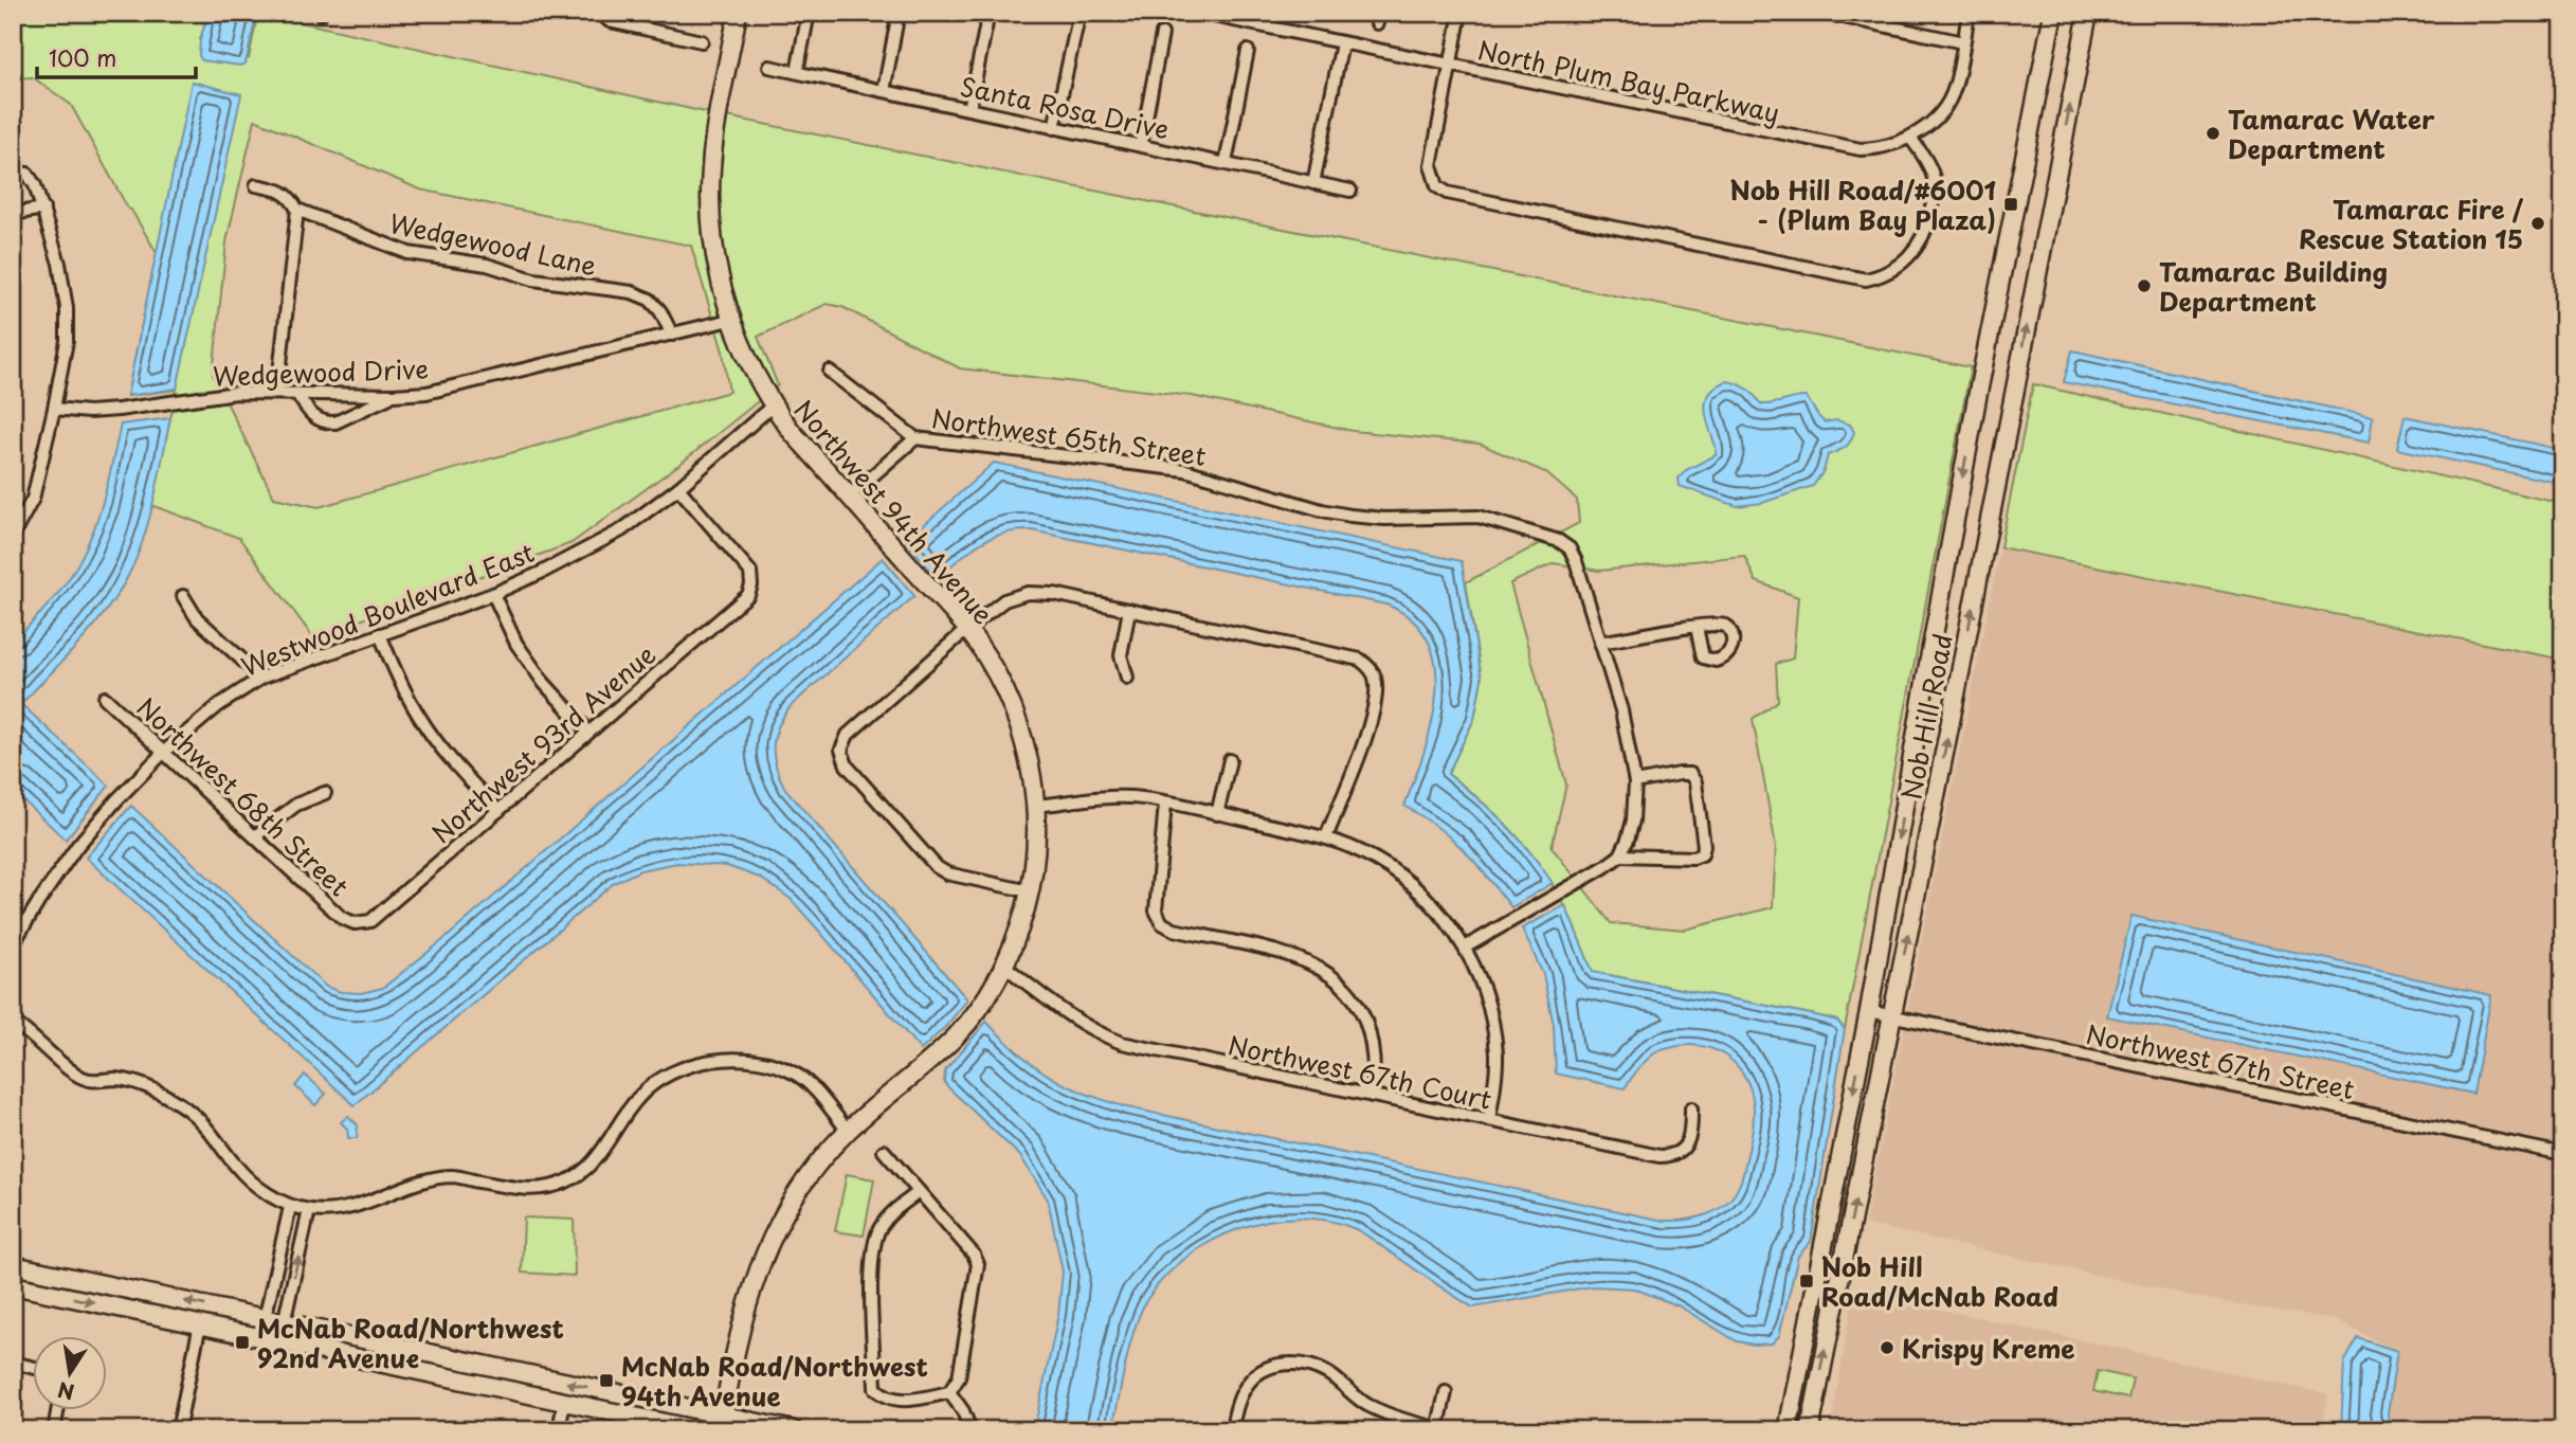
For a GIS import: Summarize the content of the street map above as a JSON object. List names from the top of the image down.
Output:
{
  "streets": {
    "main road": ["Northwest 94th Avenue", "Nob Hill Road"],
    "street": [
      "North Plum Bay Parkway",
      "Santa Rosa Drive",
      "Wedgewood Lane",
      "Wedgewood Drive",
      "Northwest 65th Street",
      "Westwood Boulevard East",
      "Northwest 93rd Avenue",
      "Northwest 68th Street",
      "Northwest 67th Street",
      "Northwest 67th Court"
    ]
  },
  "crossings": [
    ["Wedgewood Lane", "Wedgewood Drive"],
    ["Wedgewood Drive", "Northwest 94th Avenue"],
    ["Northwest 94th Avenue", "Westwood Boulevard East"],
    ["Northwest 94th Avenue", "Northwest 67th Court"],
    ["Westwood Boulevard East", "Northwest 93rd Avenue"],
    ["Westwood Boulevard East", "Northwest 68th Street"],
    ["Nob Hill Road", "Northwest 67th Street"],
    ["Northwest 93rd Avenue", "Northwest 68th Street"]
  ],
  "places": {
    "other": [
      "Tamarac Water Department",
      "Tamarac Fire / Rescue Station 15",
      "Tamarac Building Department",
      "Krispy Kreme"
    ],
    "transit": [
      "Nob Hill Road/#6001 - (Plum Bay Plaza)",
      "Nob Hill Road/McNab Road",
      "McNab Road/Northwest 92nd Avenue",
      "McNab Road/Northwest 94th Avenue"
    ]
  },
  "scale_bar": "100 m",
  "north": "bottom"
}
